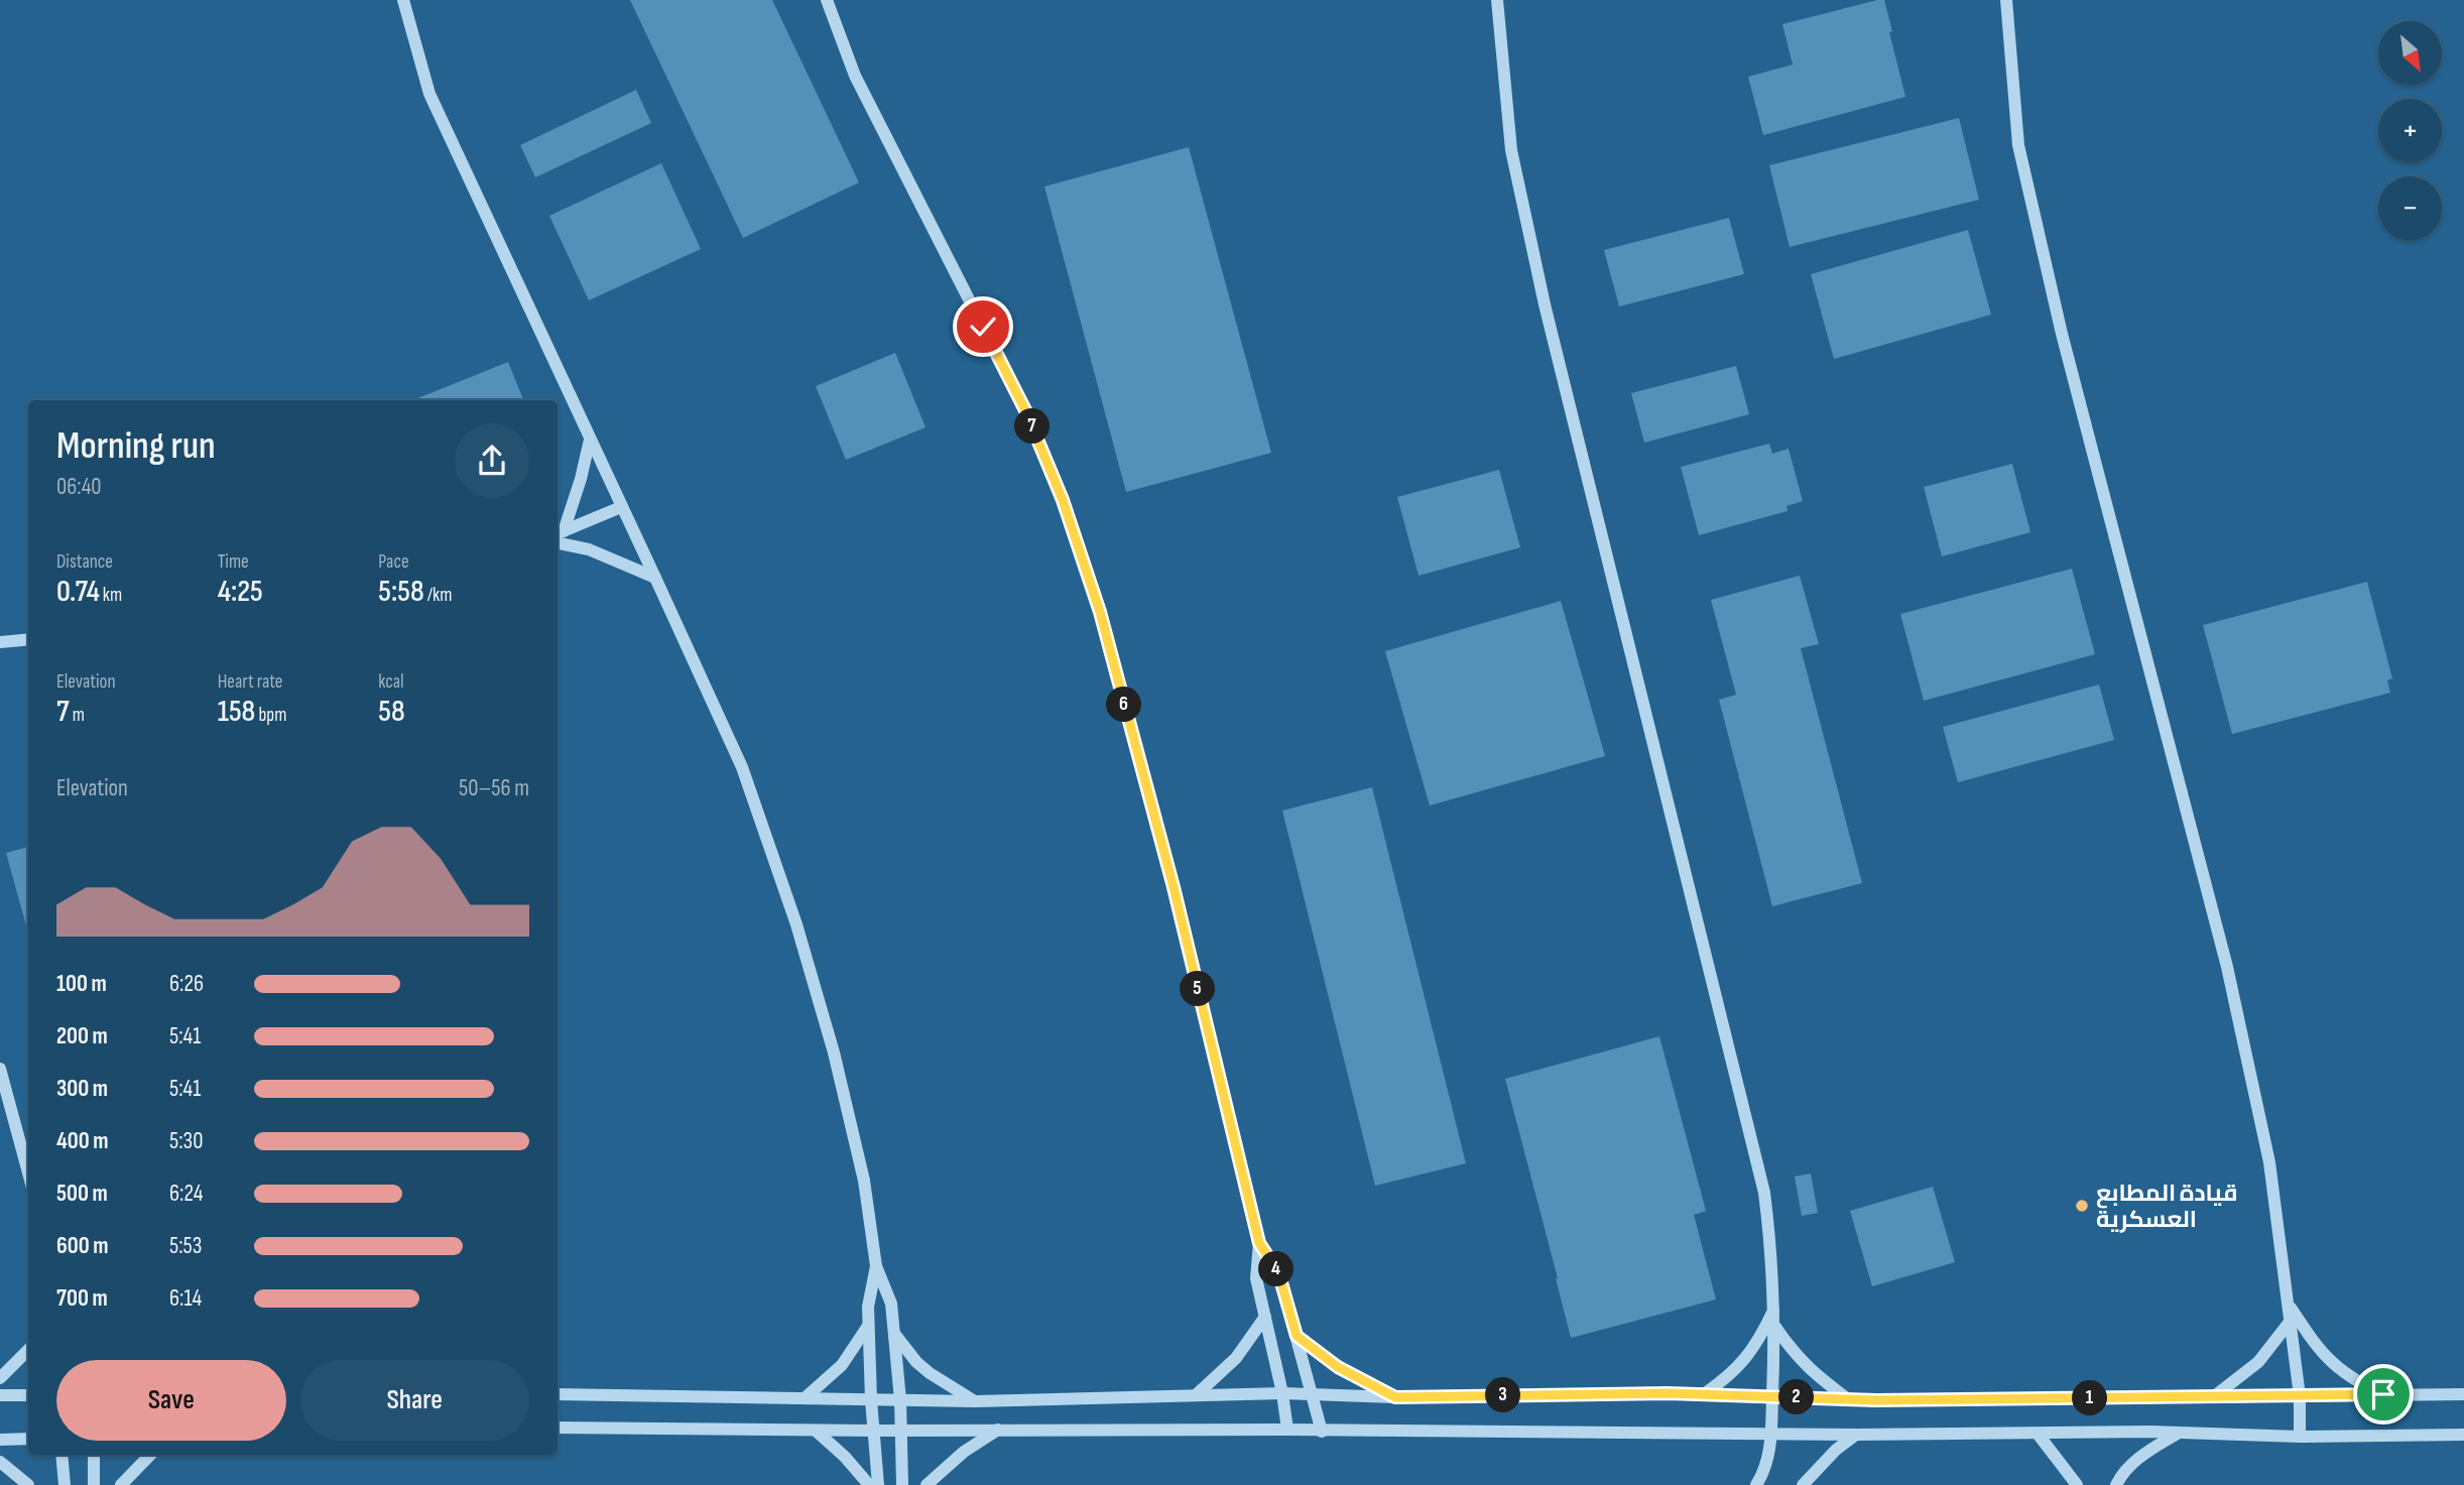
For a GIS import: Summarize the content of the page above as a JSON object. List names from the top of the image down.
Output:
{
  "places": ["قيادة المطابع العسكرية"],
  "north": "bottom right",
  "page": {
    "map_buttons": ["+", "−"],
    "heading": ["Morning run", "06:40"],
    "pins": [
      "7",
      "6",
      "5",
      "4",
      "3",
      "2",
      "1"
    ],
    "stats": [
      ["Distance", "0.74 km"],
      ["Time", "4:25"],
      ["Pace", "5:58 /km"],
      ["Elevation", "7 m"],
      ["Heart rate", "158 bpm"],
      ["kcal", "58"]
    ],
    "chart": ["Elevation", "50–56 m"],
    "list": [
      {
        "name": "100 m",
        "note": "6:26"
      },
      {
        "name": "200 m",
        "note": "5:41"
      },
      {
        "name": "300 m",
        "note": "5:41"
      },
      {
        "name": "400 m",
        "note": "5:30"
      },
      {
        "name": "500 m",
        "note": "6:24"
      },
      {
        "name": "600 m",
        "note": "5:53"
      },
      {
        "name": "700 m",
        "note": "6:14"
      }
    ],
    "buttons": ["Save", "Share"]
  }
}
